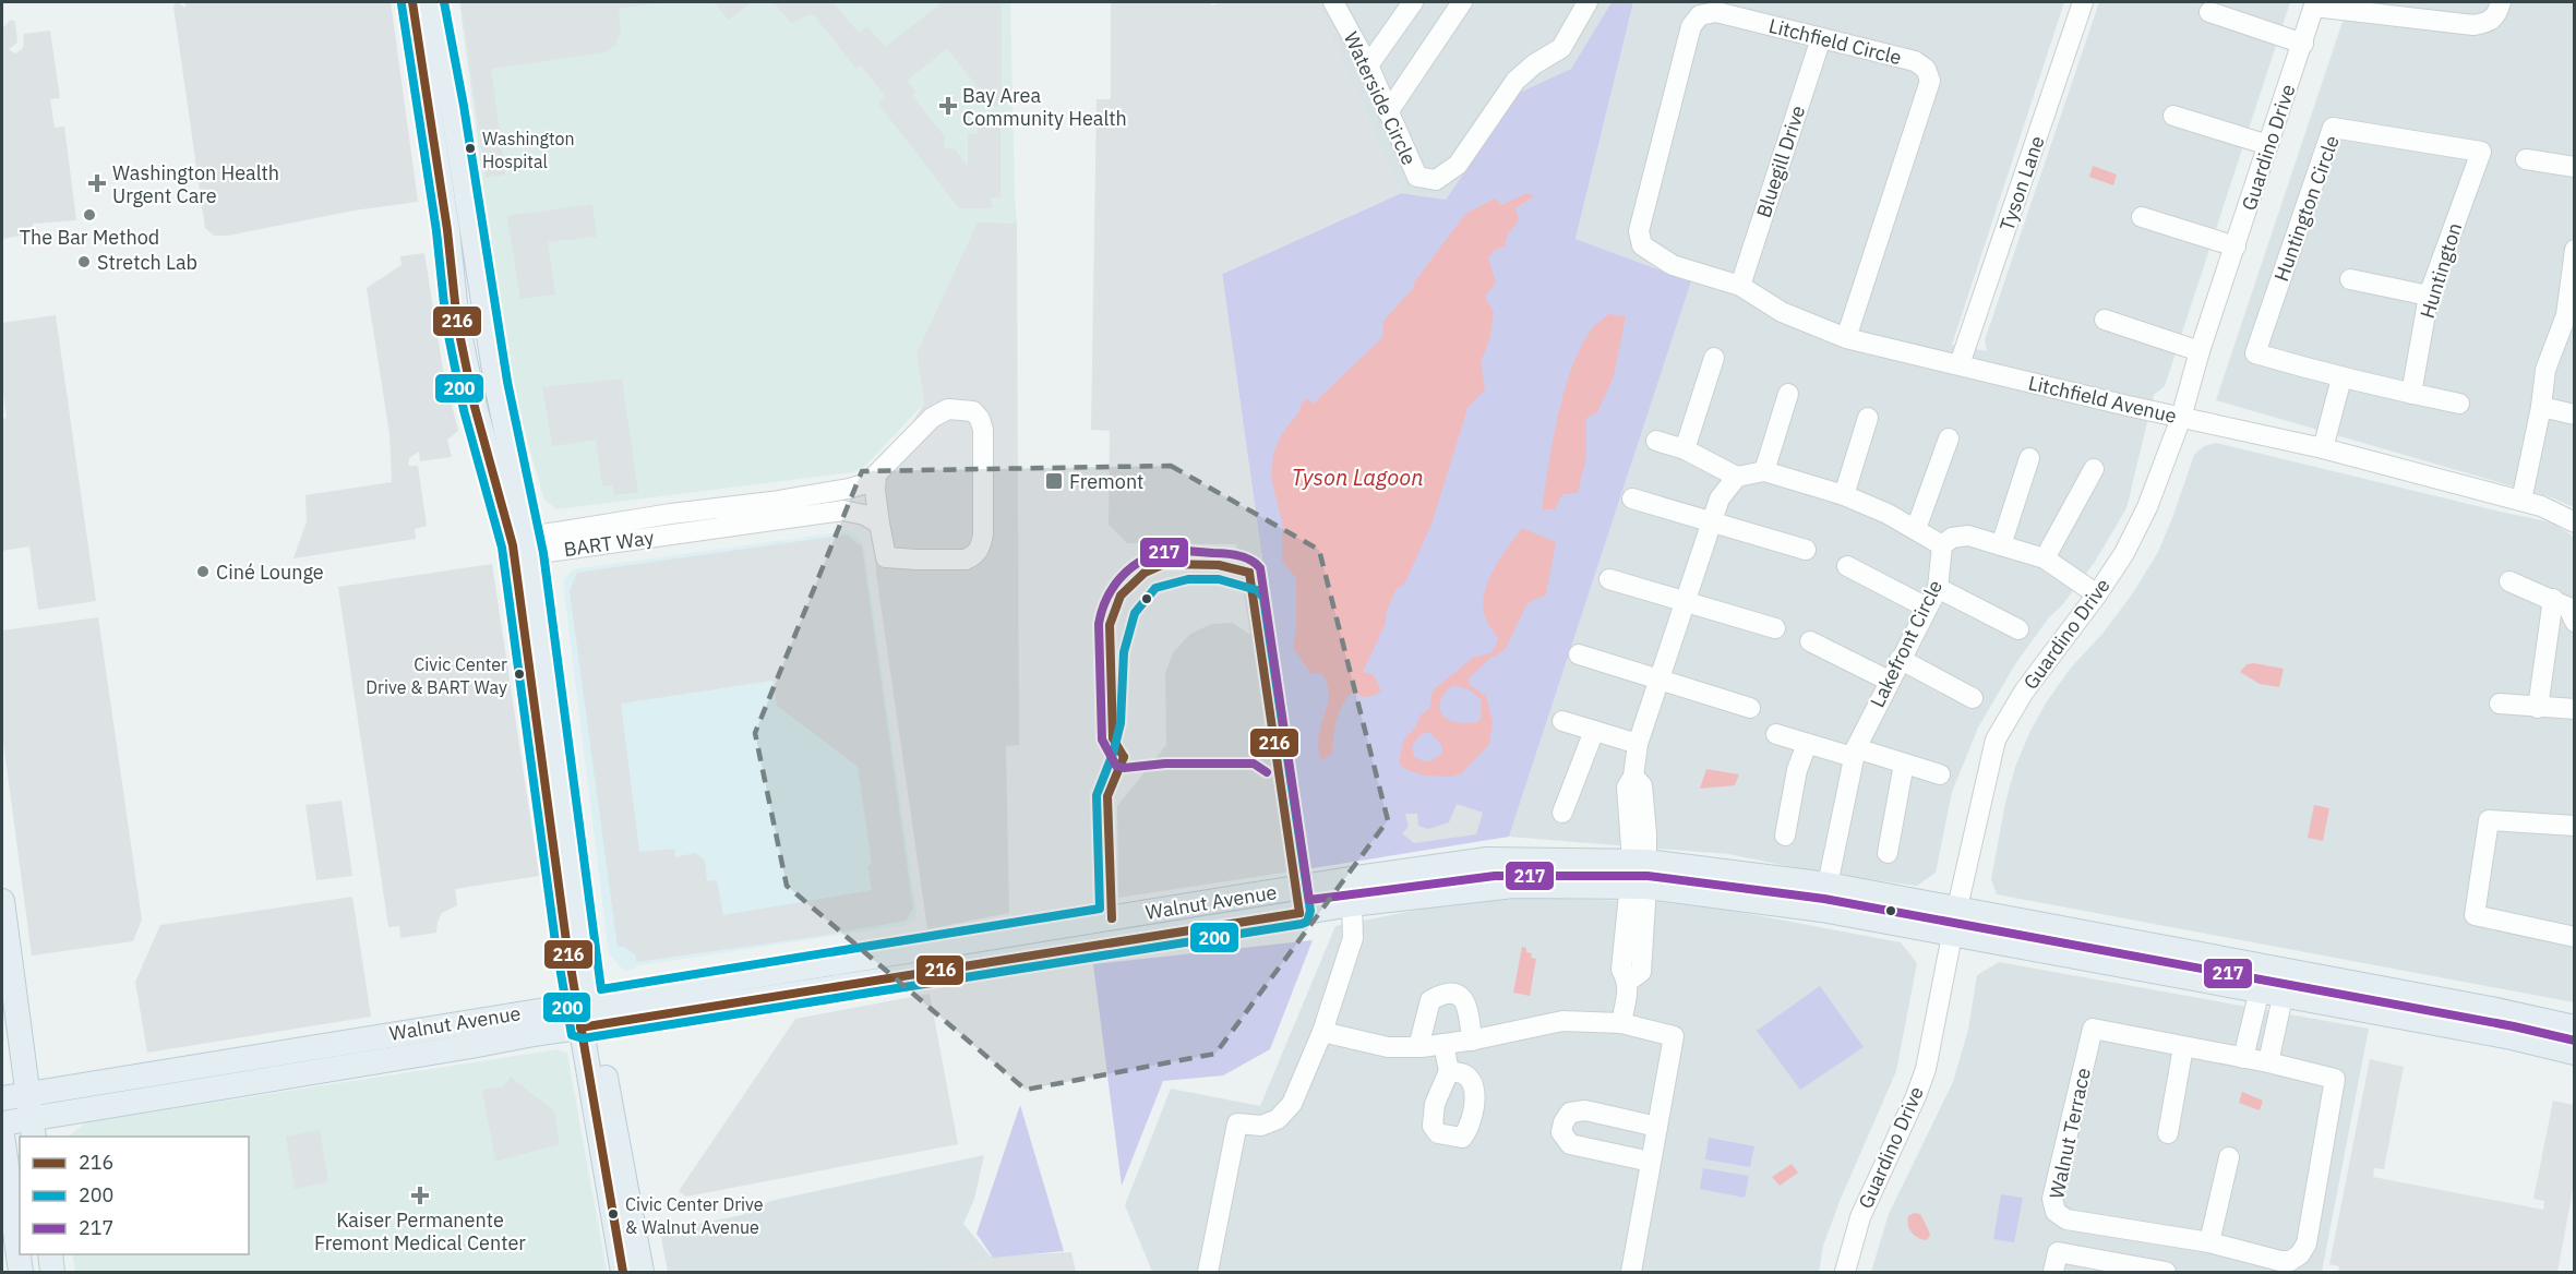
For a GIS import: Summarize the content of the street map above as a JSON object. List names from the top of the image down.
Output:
{
  "streets": {
    "main road": ["Walnut Avenue"],
    "street": [
      "Litchfield Circle",
      "Waterside Circle",
      "Guardino Drive",
      "Bluegill Drive",
      "Tyson Lane",
      "Huntington Circle",
      "Huntington",
      "Litchfield Avenue",
      "BART Way",
      "Lakefront Circle",
      "Walnut Terrace"
    ]
  },
  "crossings": [
    ["Litchfield Circle", "Bluegill Drive"],
    ["Litchfield Circle", "Litchfield Avenue"],
    ["Guardino Drive", "Litchfield Avenue"],
    ["Guardino Drive", "Walnut Avenue"],
    ["Bluegill Drive", "Litchfield Avenue"],
    ["Tyson Lane", "Litchfield Avenue"],
    ["Huntington Circle", "Huntington"],
    ["Lakefront Circle", "Walnut Avenue"]
  ],
  "water": ["Tyson Lagoon"],
  "places": {
    "health": ["Bay Area Community Health", "Washington Health Urgent Care", "Kaiser Permanente Fremont Medical Center"],
    "other": [
      "Washington Hospital",
      "The Bar Method",
      "Stretch Lab",
      "Ciné Lounge",
      "Civic Center Drive & BART Way",
      "Civic Center Drive & Walnut Avenue"
    ],
    "transit": ["Fremont"]
  },
  "lines": ["transit line 216", "transit line 200", "transit line 217"],
  "legend": ["216", "200", "217"]
}
